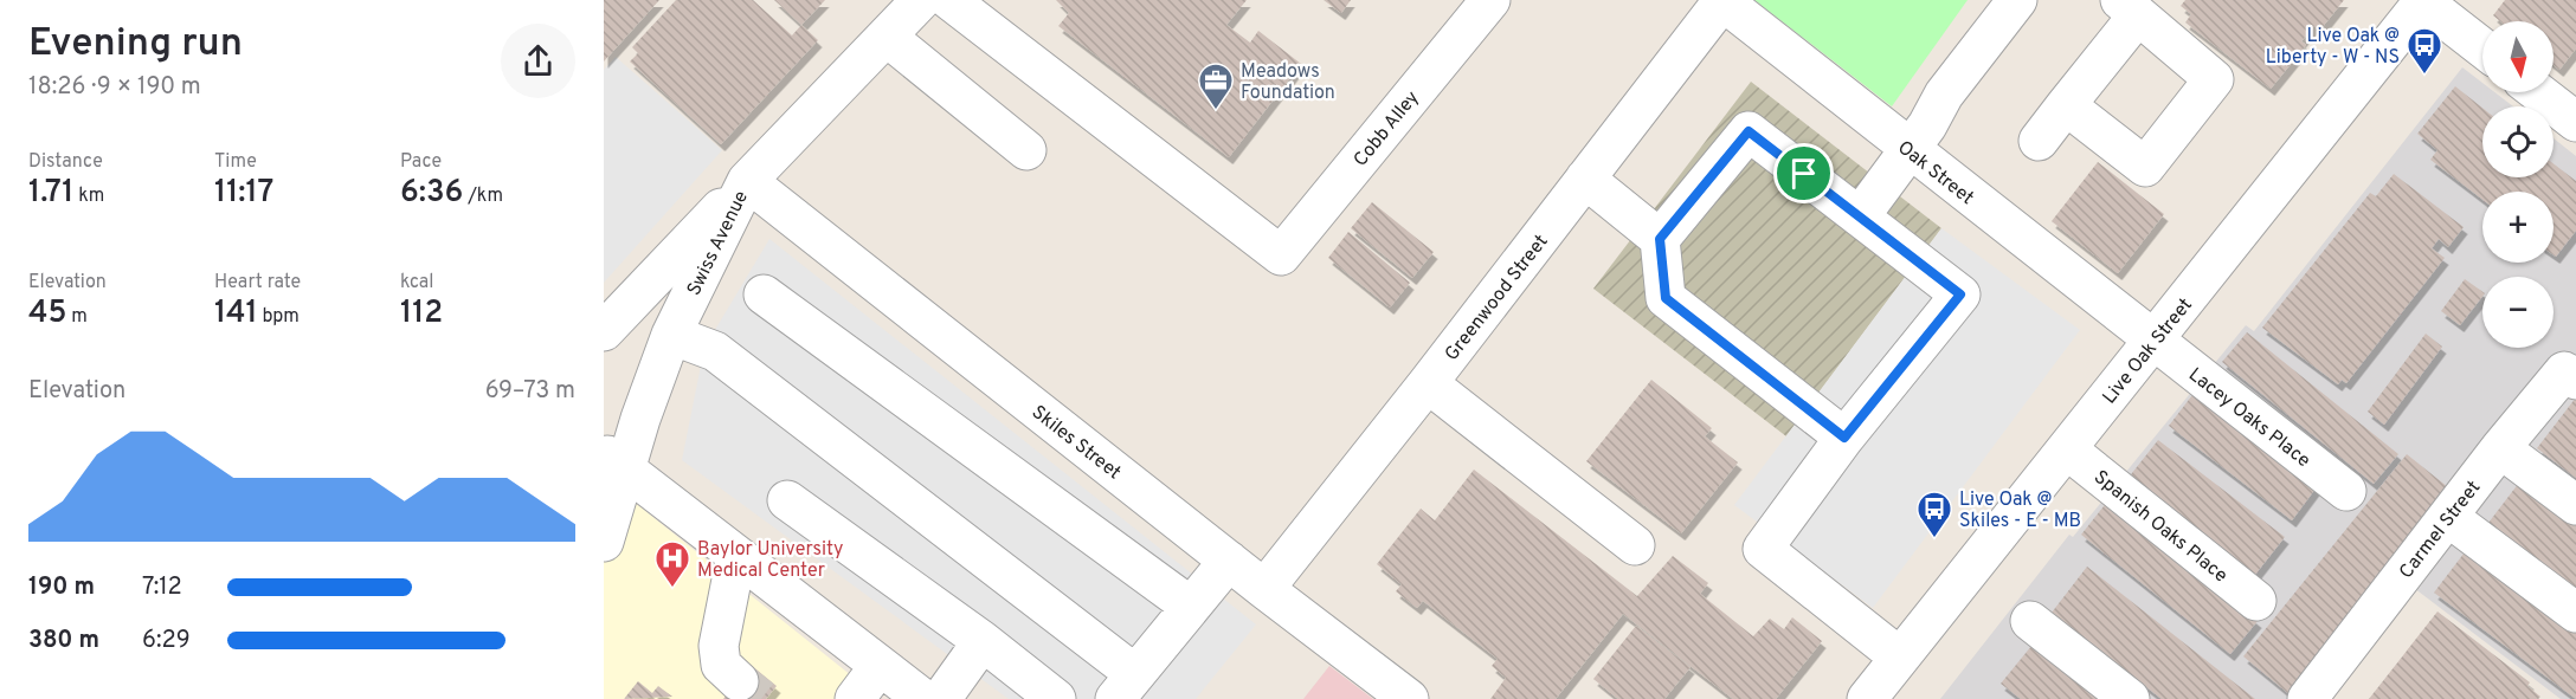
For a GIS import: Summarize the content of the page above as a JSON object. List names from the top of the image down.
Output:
{
  "streets": {
    "street": [
      "Cobb Alley",
      "Oak Street",
      "Swiss Avenue",
      "Greenwood Street",
      "Live Oak Street",
      "Lacey Oaks Place",
      "Skiles Street",
      "Spanish Oaks Place",
      "Carmel Street"
    ]
  },
  "crossings": [
    ["Oak Street", "Greenwood Street"],
    ["Oak Street", "Live Oak Street"],
    ["Oak Street", "Lacey Oaks Place"],
    ["Swiss Avenue", "Skiles Street"],
    ["Greenwood Street", "Skiles Street"],
    ["Live Oak Street", "Lacey Oaks Place"],
    ["Live Oak Street", "Spanish Oaks Place"]
  ],
  "places": {
    "bus stop": ["Live Oak @ Liberty - W - NS", "Live Oak @ Skiles - E - MB"],
    "office": ["Meadows Foundation"],
    "hospital": ["Baylor University Medical Center"]
  },
  "north": "bottom",
  "page": {
    "heading": ["Evening run", "18:26 · 9 × 190 m"],
    "map_buttons": ["+", "−"],
    "stats": [
      ["Distance", "1.71 km"],
      ["Time", "11:17"],
      ["Pace", "6:36 /km"],
      ["Elevation", "45 m"],
      ["Heart rate", "141 bpm"],
      ["kcal", "112"]
    ],
    "chart": ["Elevation", "69–73 m"],
    "list": [
      {
        "name": "190 m",
        "note": "7:12"
      },
      {
        "name": "380 m",
        "note": "6:29"
      }
    ]
  }
}
